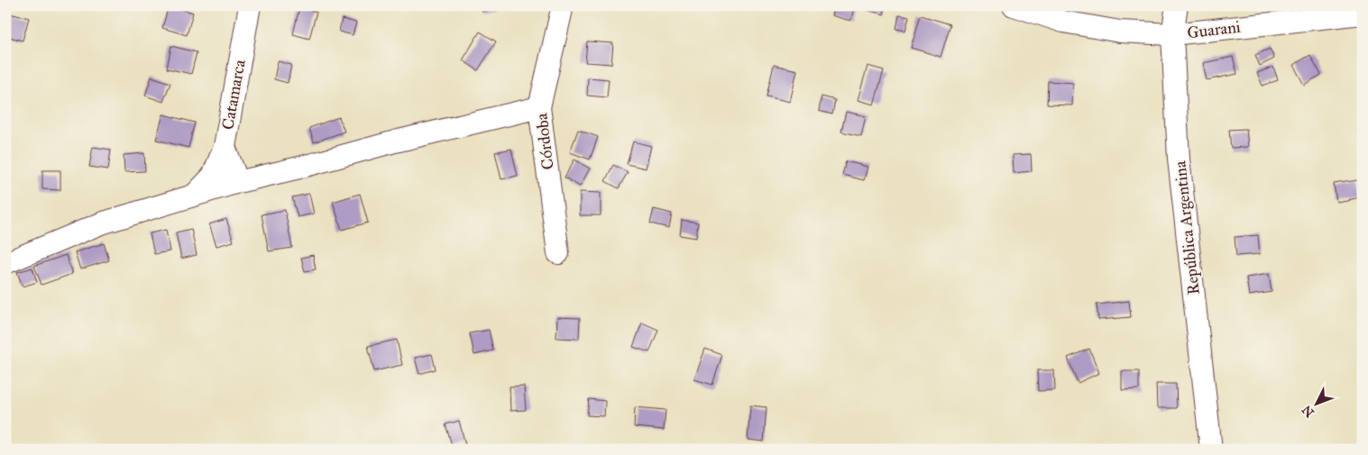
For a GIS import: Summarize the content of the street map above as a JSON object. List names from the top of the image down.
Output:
{
  "streets": {
    "street": [
      "Guarani",
      "Catamarca",
      "Córdoba",
      "República Argentina"
    ]
  },
  "crossings": [
    ["Guarani", "República Argentina"]
  ],
  "north": "bottom left"
}
